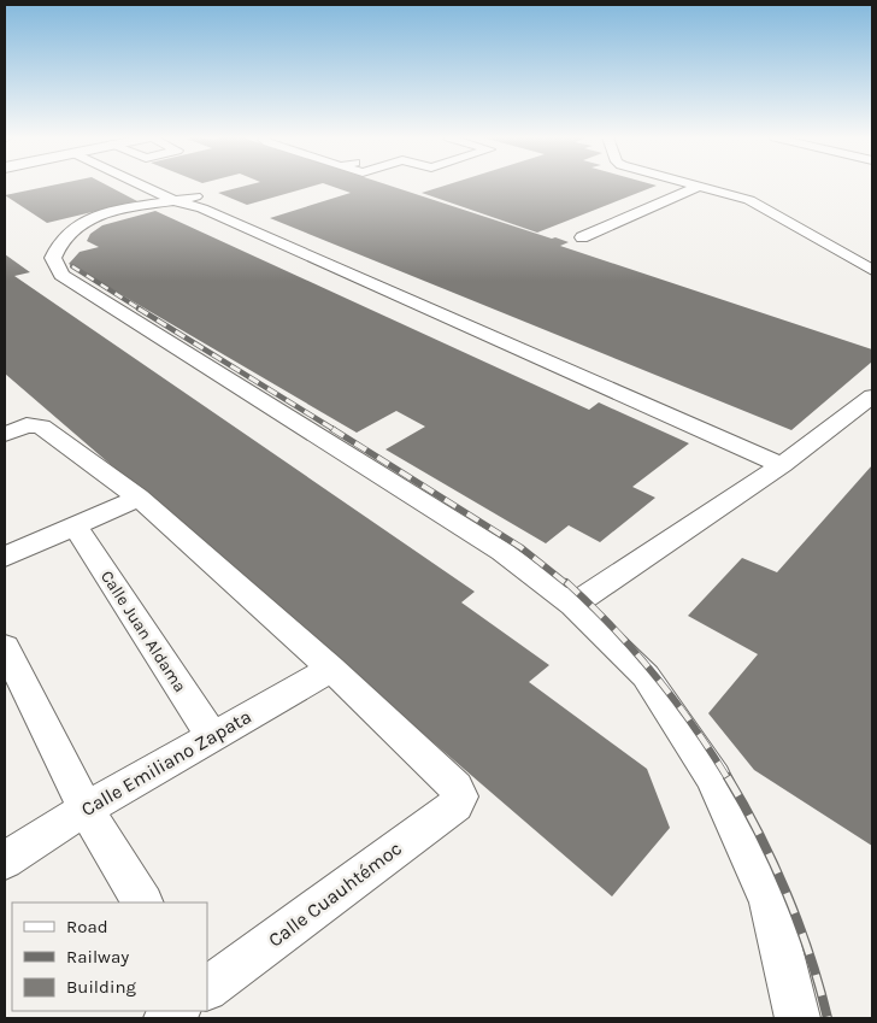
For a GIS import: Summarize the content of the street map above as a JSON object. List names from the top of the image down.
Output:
{
  "streets": {
    "street": ["Calle Juan Aldama", "Calle Emiliano Zapata", "Calle Cuauhtémoc"]
  },
  "crossings": [
    ["Calle Juan Aldama", "Calle Emiliano Zapata"],
    ["Calle Emiliano Zapata", "Calle Cuauhtémoc"]
  ],
  "legend": ["Road", "Railway", "Building"]
}
